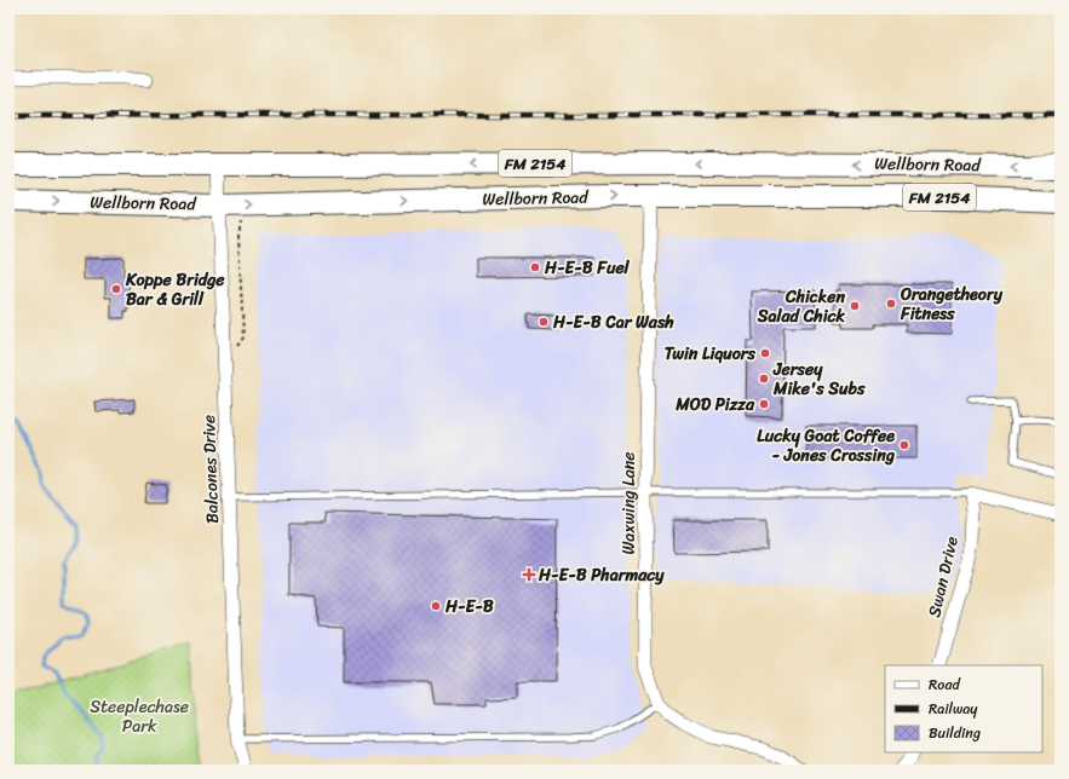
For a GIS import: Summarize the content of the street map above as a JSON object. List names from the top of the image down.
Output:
{
  "streets": {
    "main road": ["FM 2154", "Wellborn Road"],
    "street": ["Balcones Drive", "Waxwing Lane", "Swan Drive"]
  },
  "crossings": [
    ["Wellborn Road", "Balcones Drive"],
    ["Wellborn Road", "Waxwing Lane"]
  ],
  "parks": ["Steeplechase Park"],
  "places": {
    "other": [
      "H-E-B Fuel",
      "Koppe Bridge Bar & Grill",
      "Orangetheory Fitness",
      "Chicken Salad Chick",
      "H-E-B Car Wash",
      "Twin Liquors",
      "Jersey Mike's Subs",
      "MOD Pizza",
      "Lucky Goat Coffee - Jones Crossing",
      "H-E-B"
    ],
    "health": ["H-E-B Pharmacy"]
  },
  "legend": ["Road", "Railway", "Building"]
}
